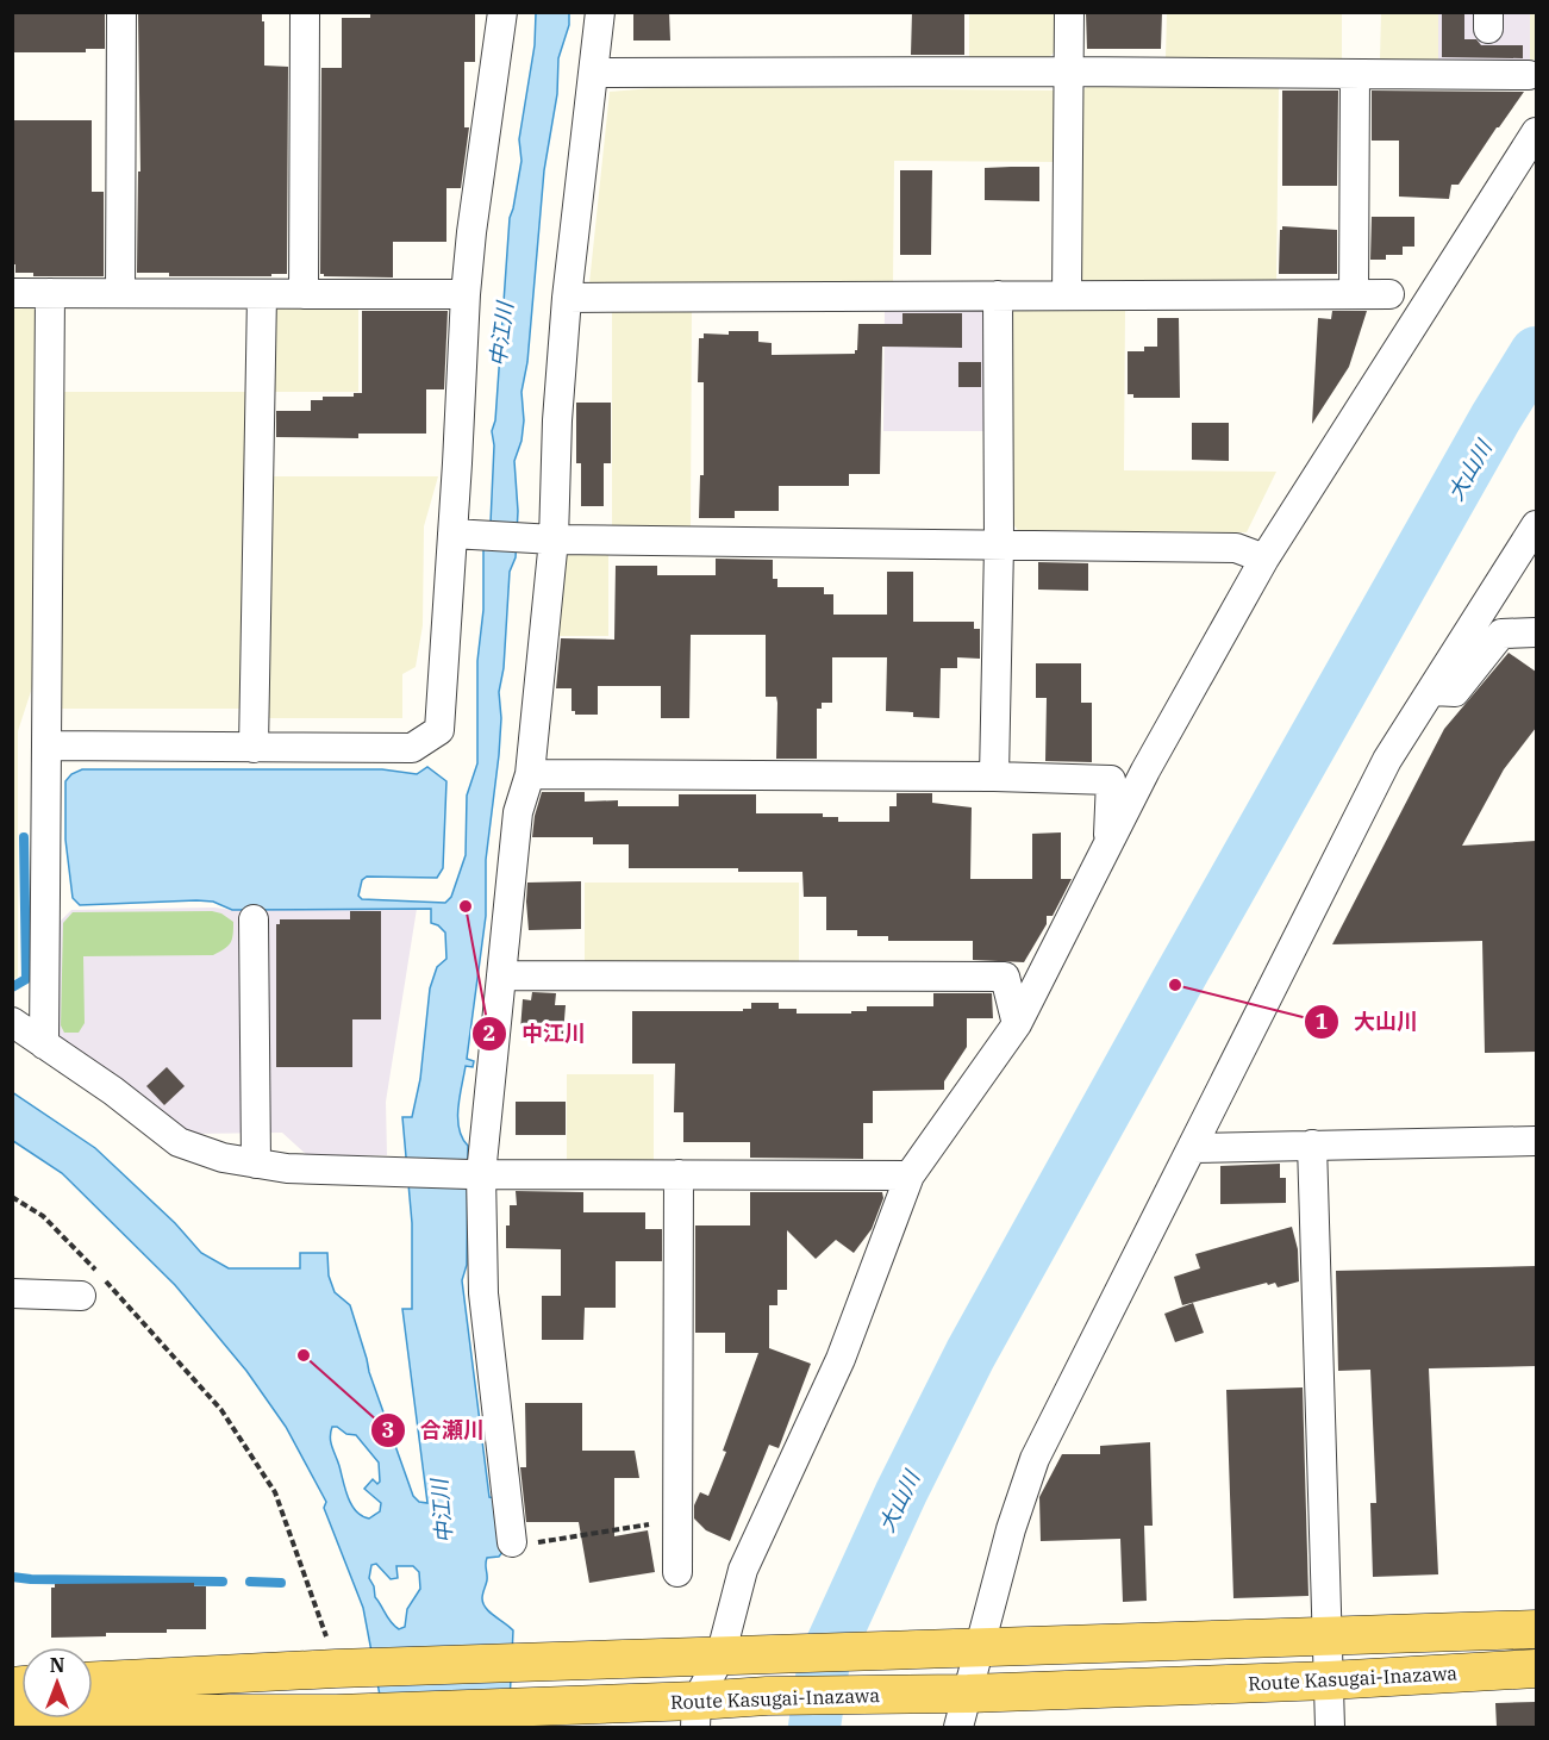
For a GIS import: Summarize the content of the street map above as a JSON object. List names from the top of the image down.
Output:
{
  "streets": {
    "main road": ["Route Kasugai-Inazawa"]
  },
  "water": ["中江川", "大山川"],
  "places": ["中江川", "大山川", "合瀬川"],
  "north": "top"
}
